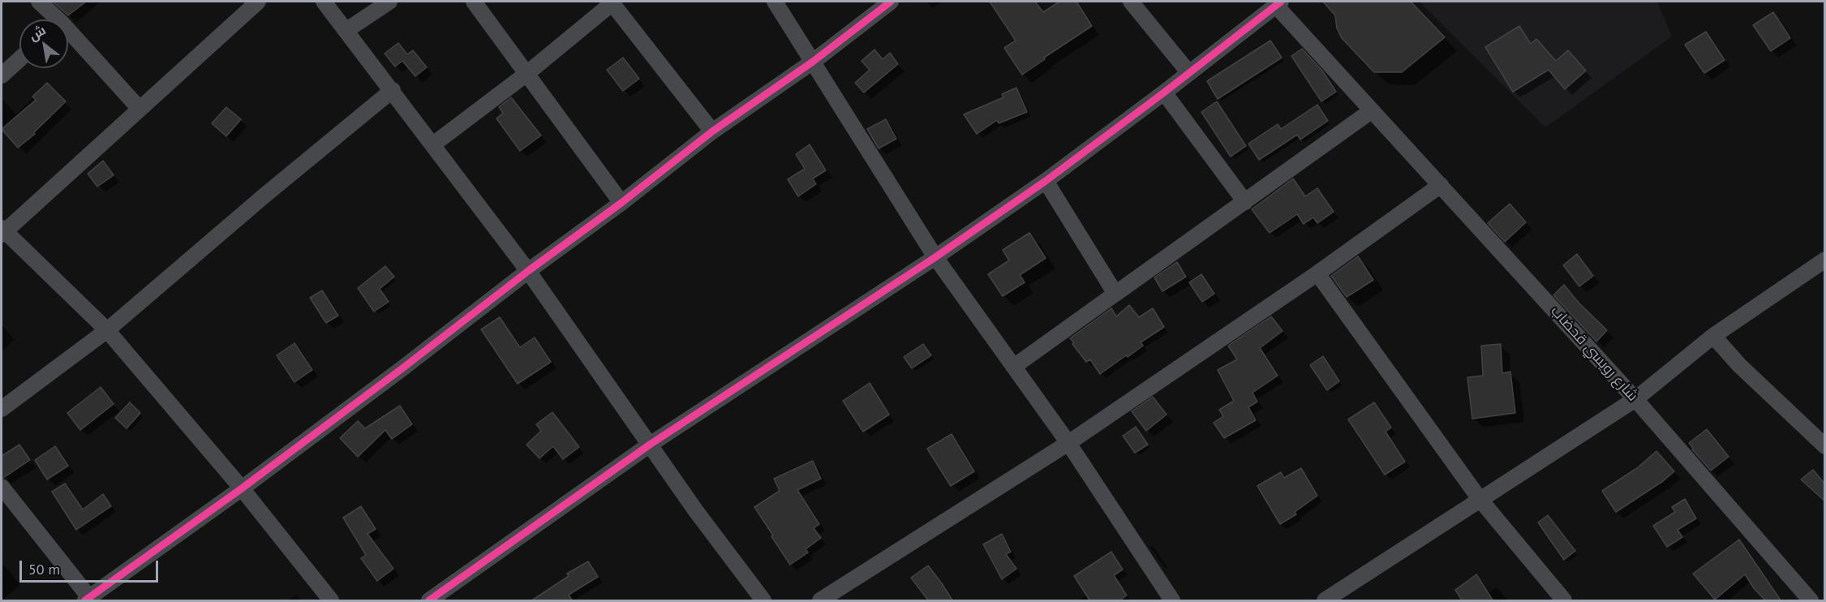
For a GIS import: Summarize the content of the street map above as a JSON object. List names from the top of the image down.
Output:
{
  "streets": {
    "street": ["شارع رويسي قحضاب"]
  },
  "scale_bar": "50 m",
  "north": "top left"
}
